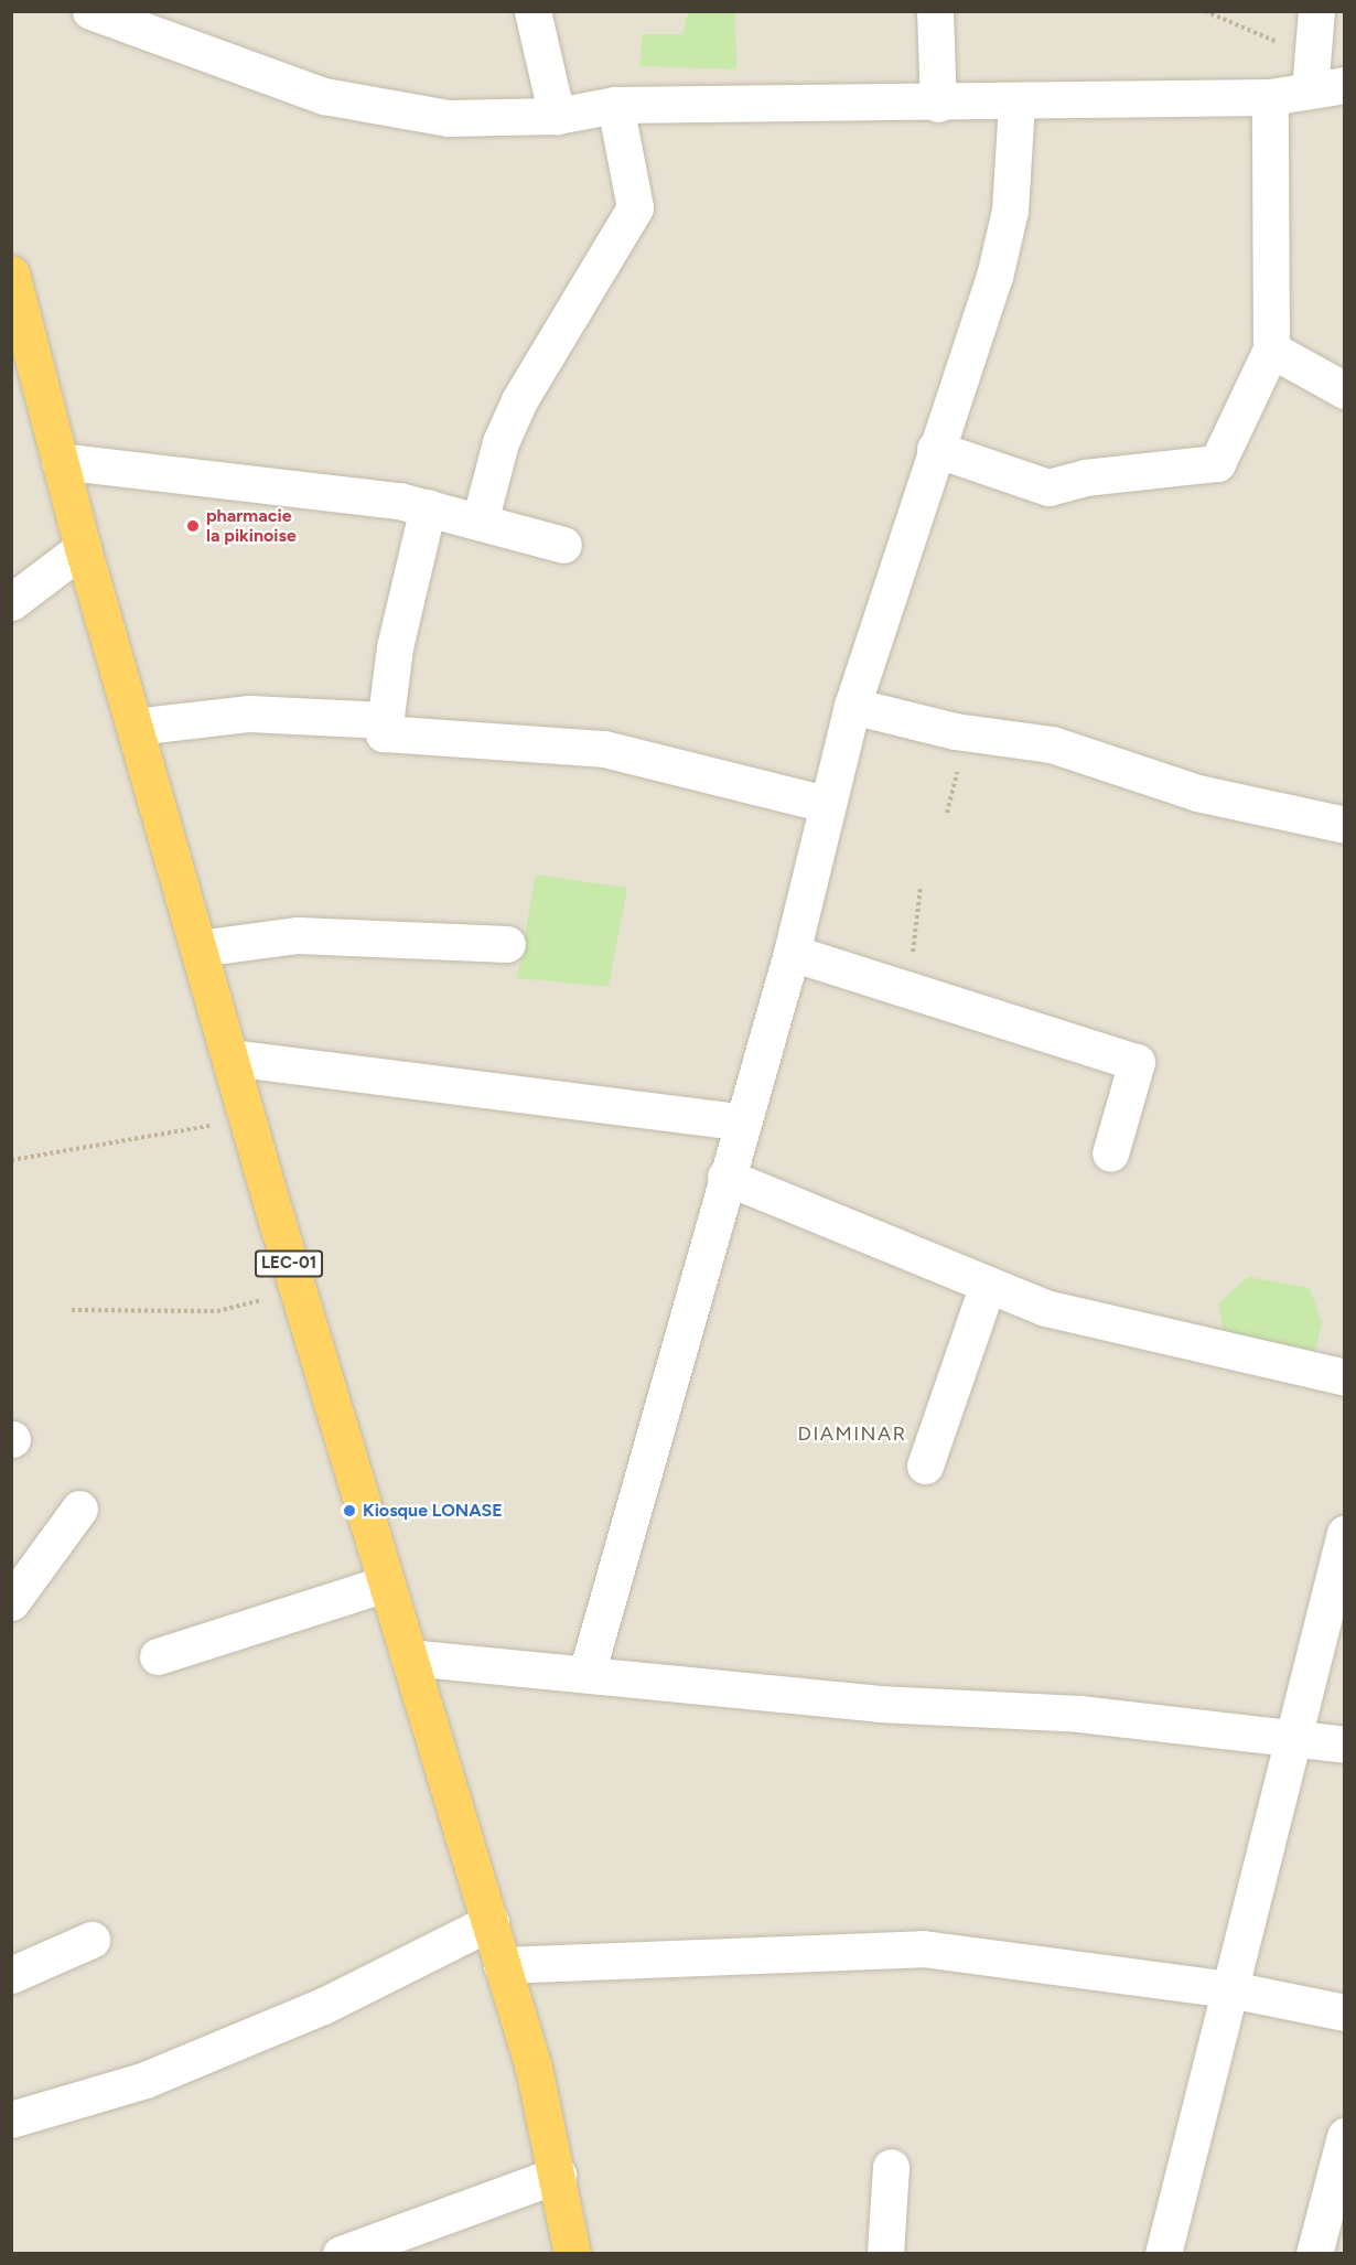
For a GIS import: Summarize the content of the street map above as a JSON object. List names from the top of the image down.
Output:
{
  "streets": {
    "highway": ["LEC-01"]
  },
  "districts": ["DIAMINAR"],
  "places": ["pharmacie la pikinoise", "Kiosque LONASE"]
}
